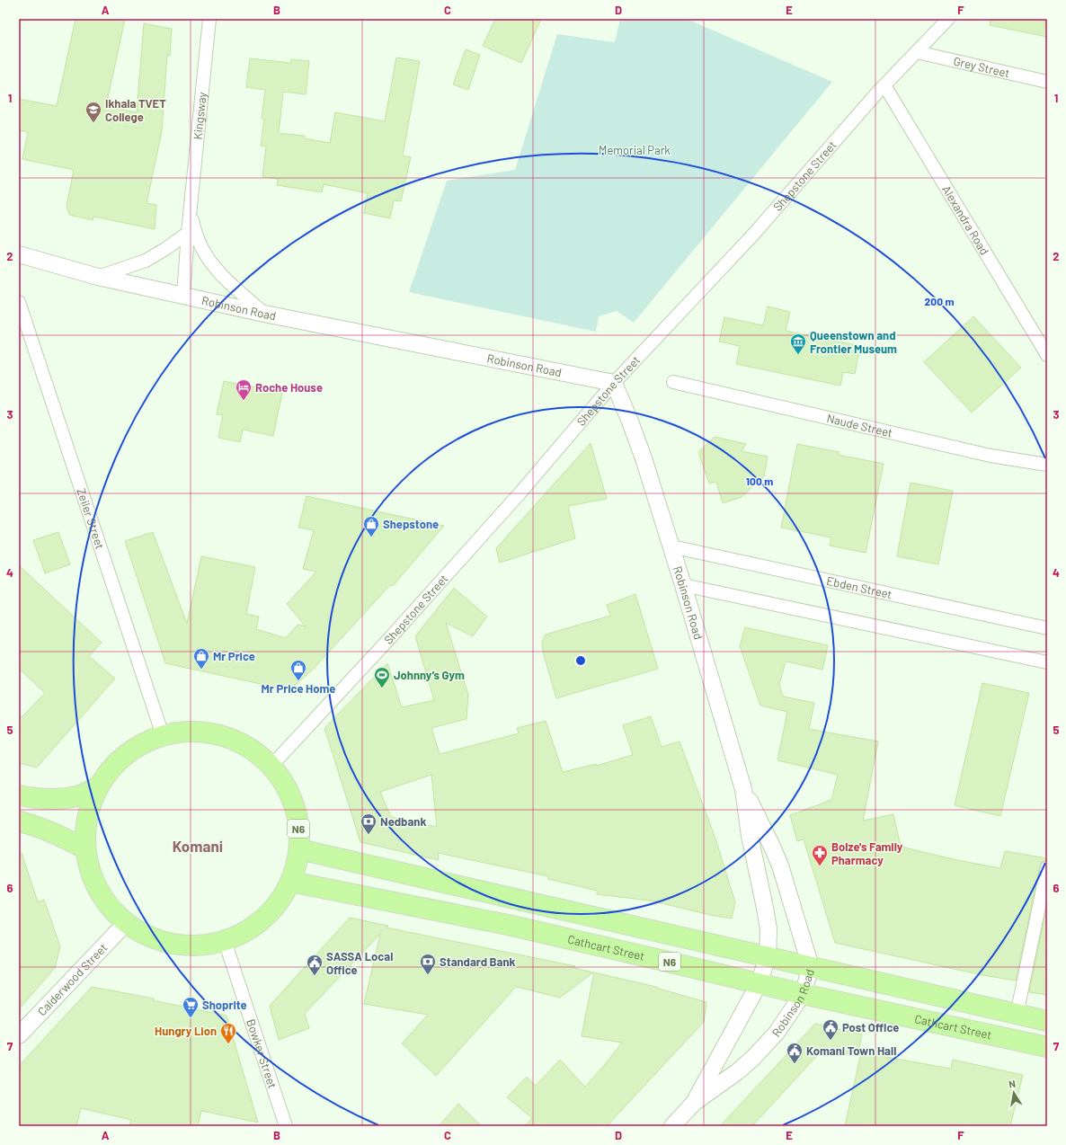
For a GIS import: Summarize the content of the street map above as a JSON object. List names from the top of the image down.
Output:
{
  "streets": {
    "highway": ["N6", "Cathcart Street"],
    "street": [
      "Grey Street",
      "Kingsway",
      "Shepstone Street",
      "Alexandra Road",
      "Robinson Road",
      "Naude Street",
      "Zeiler Street",
      "Ebden Street",
      "Calderwood Street",
      "Bowker Street"
    ]
  },
  "crossings": [
    ["Grey Street", "Shepstone Street"],
    ["Kingsway", "Robinson Road"],
    ["Shepstone Street", "Alexandra Road"],
    ["Shepstone Street", "Robinson Road"],
    ["Shepstone Street", "N6"],
    ["Robinson Road", "Ebden Street"],
    ["Robinson Road", "N6"],
    ["Robinson Road", "Cathcart Street"],
    ["Zeiler Street", "N6"],
    ["N6", "Cathcart Street"],
    ["N6", "Calderwood Street"],
    ["N6", "Bowker Street"]
  ],
  "districts": ["Komani"],
  "parks": ["Memorial Park"],
  "places": {
    "school or university": ["Ikhala TVET College"],
    "museum": ["Queenstown and Frontier Museum"],
    "hotel": ["Roche House"],
    "shop": ["Shepstone", "Mr Price", "Mr Price Home"],
    "sports": ["Johnny’s Gym"],
    "bank": ["Nedbank", "Standard Bank"],
    "pharmacy": ["Bolze's Family Pharmacy"],
    "public building": ["SASSA Local Office", "Post Office", "Komani Town Hall"],
    "supermarket": ["Shoprite"],
    "restaurant": ["Hungry Lion"]
  },
  "north": "top",
  "grid": {
    "columns": [
      "A",
      "B",
      "C",
      "D",
      "E",
      "F"
    ],
    "rows": [
      "1",
      "2",
      "3",
      "4",
      "5",
      "6",
      "7"
    ]
  },
  "rings": ["200 m", "100 m"]
}
